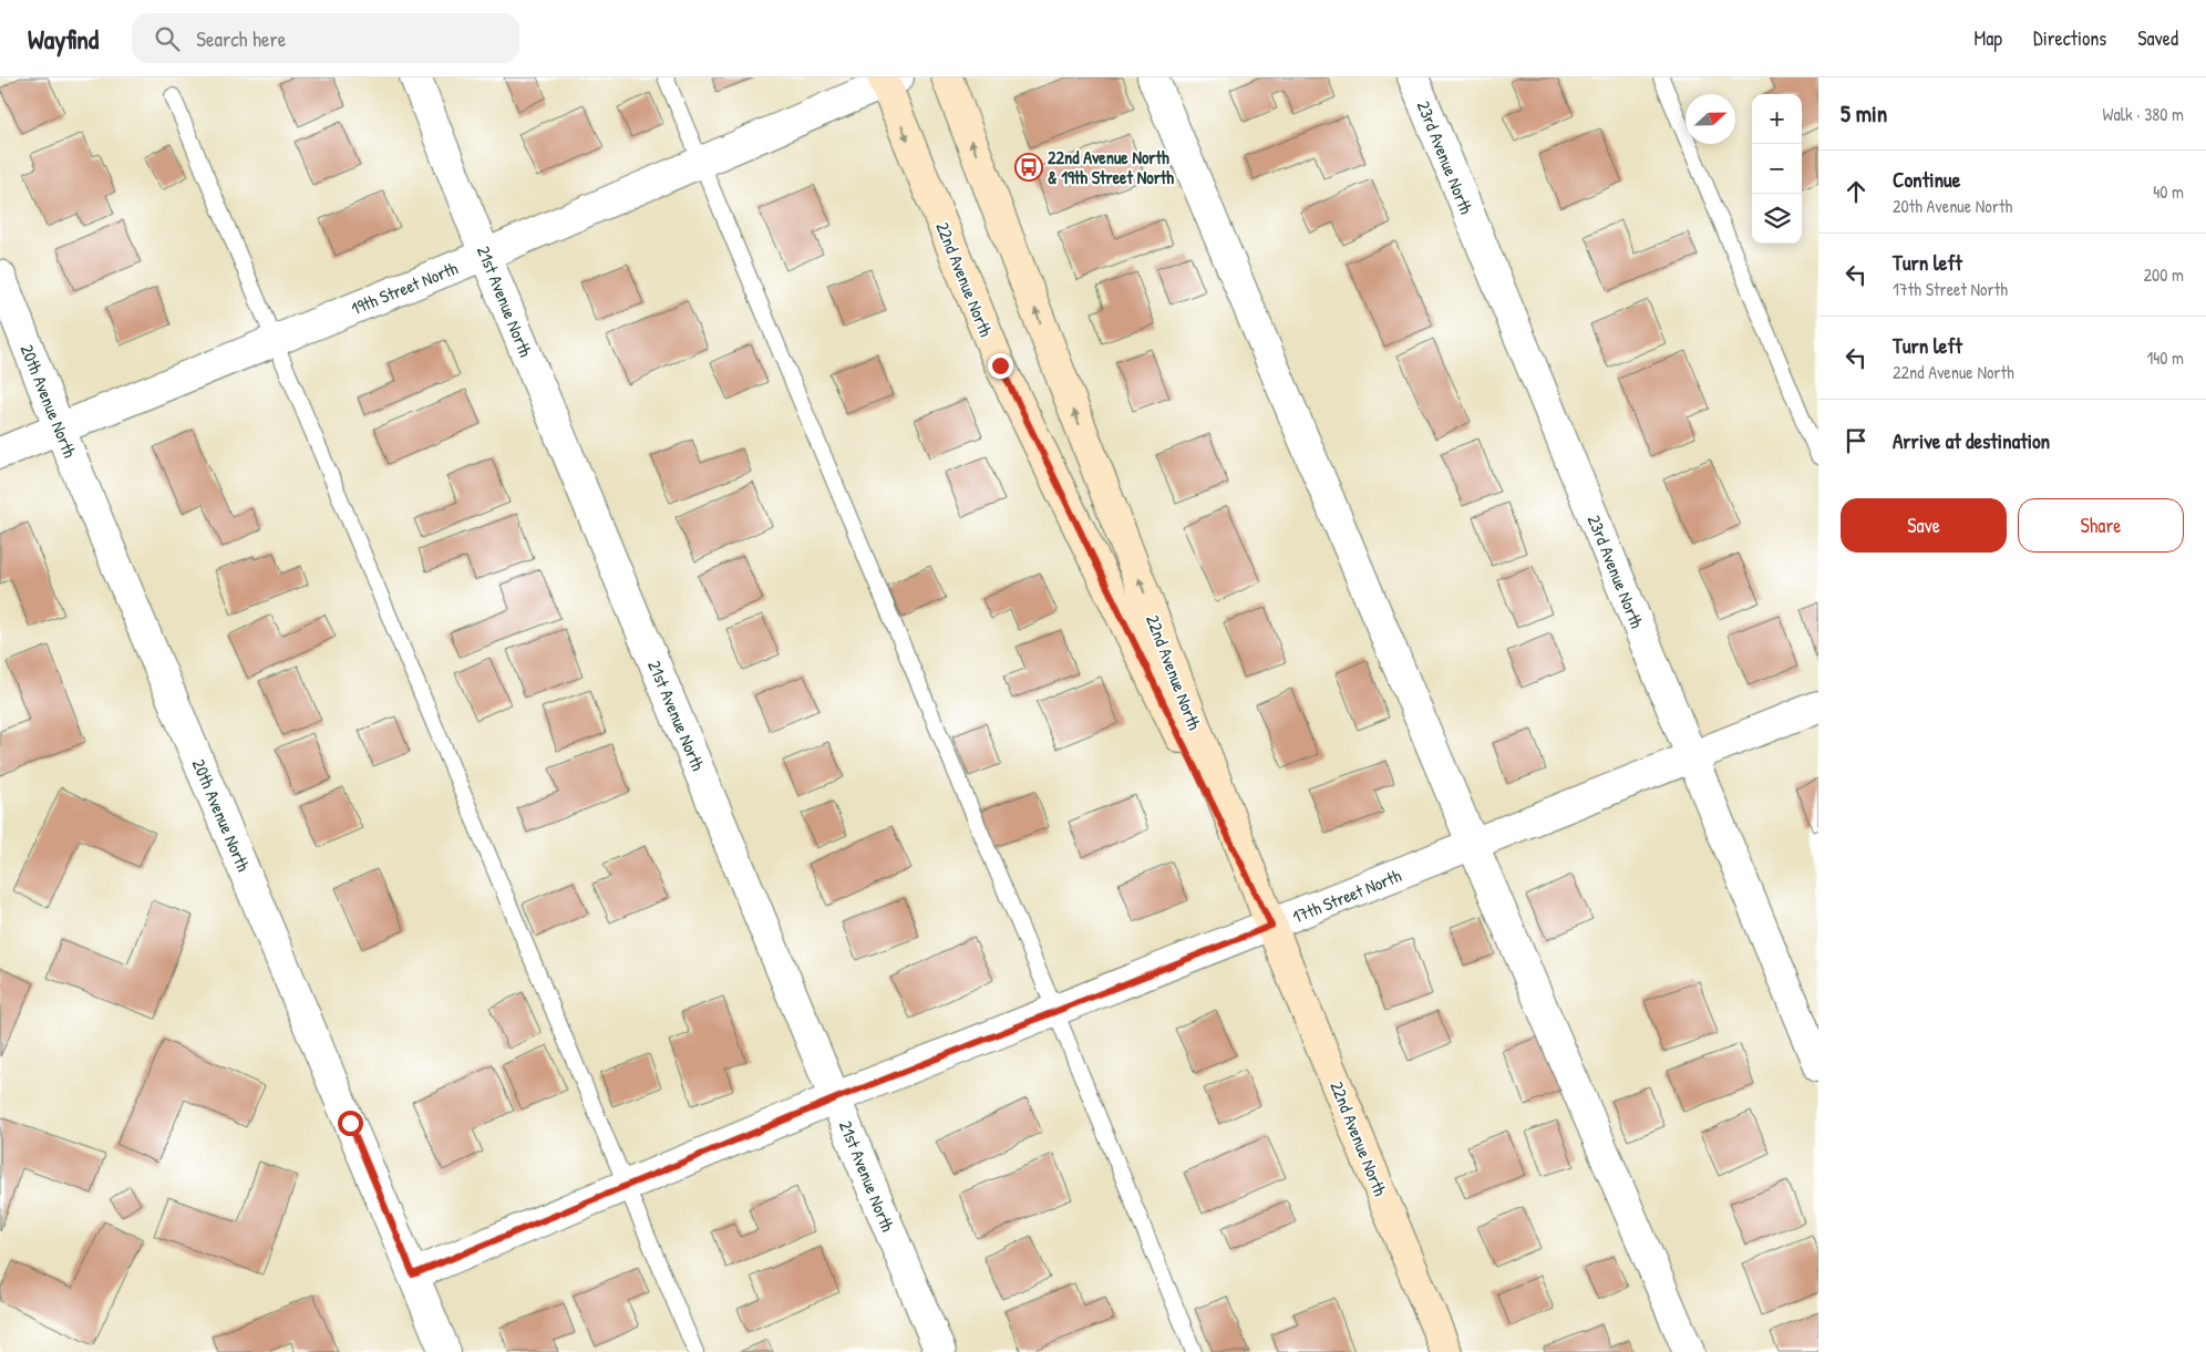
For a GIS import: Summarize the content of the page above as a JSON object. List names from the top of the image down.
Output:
{
  "streets": {
    "main road": ["22nd Avenue North"],
    "street": [
      "23rd Avenue North",
      "19th Street North",
      "21st Avenue North",
      "20th Avenue North",
      "17th Street North"
    ]
  },
  "crossings": [
    ["23rd Avenue North", "17th Street North"],
    ["22nd Avenue North", "19th Street North"],
    ["22nd Avenue North", "17th Street North"],
    ["19th Street North", "21st Avenue North"],
    ["19th Street North", "20th Avenue North"],
    ["21st Avenue North", "17th Street North"],
    ["20th Avenue North", "17th Street North"]
  ],
  "places": {
    "bus stop": ["22nd Avenue North & 19th Street North"]
  },
  "north": "right",
  "page": {
    "header": "Wayfind",
    "search": "Search here",
    "nav": ["Map", "Directions", "Saved"],
    "heading": ["5 min", "Walk · 380 m"],
    "map_buttons": ["+", "−"],
    "list": [
      ["Continue", "20th Avenue North", "40 m"],
      ["Turn left", "17th Street North", "200 m"],
      ["Turn left", "22nd Avenue North", "140 m"],
      "Arrive at destination"
    ],
    "buttons": ["Save", "Share"]
  }
}
